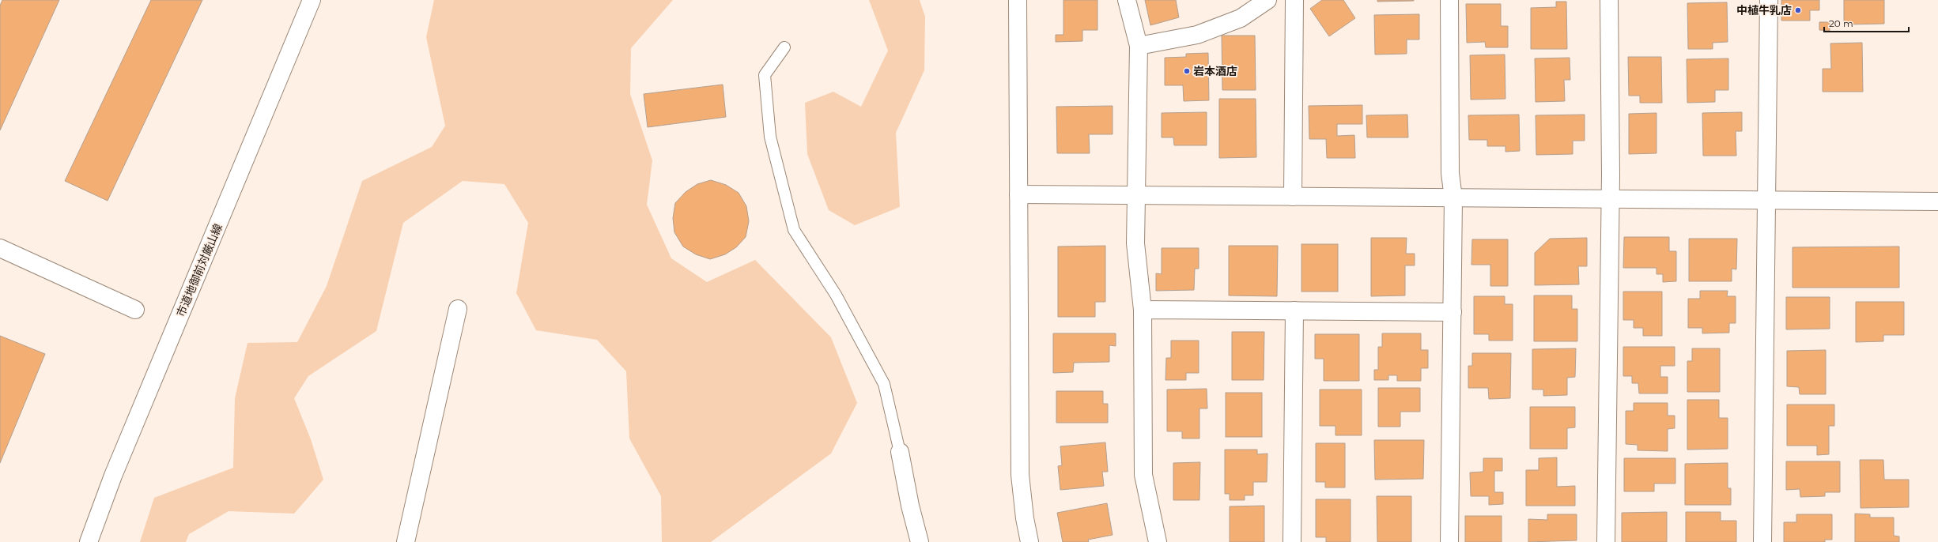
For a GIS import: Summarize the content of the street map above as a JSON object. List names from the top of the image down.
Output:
{
  "streets": {
    "street": ["市道地御前対厳山線"]
  },
  "places": ["中植牛乳店", "岩本酒店"],
  "scale_bar": "20 m"
}
